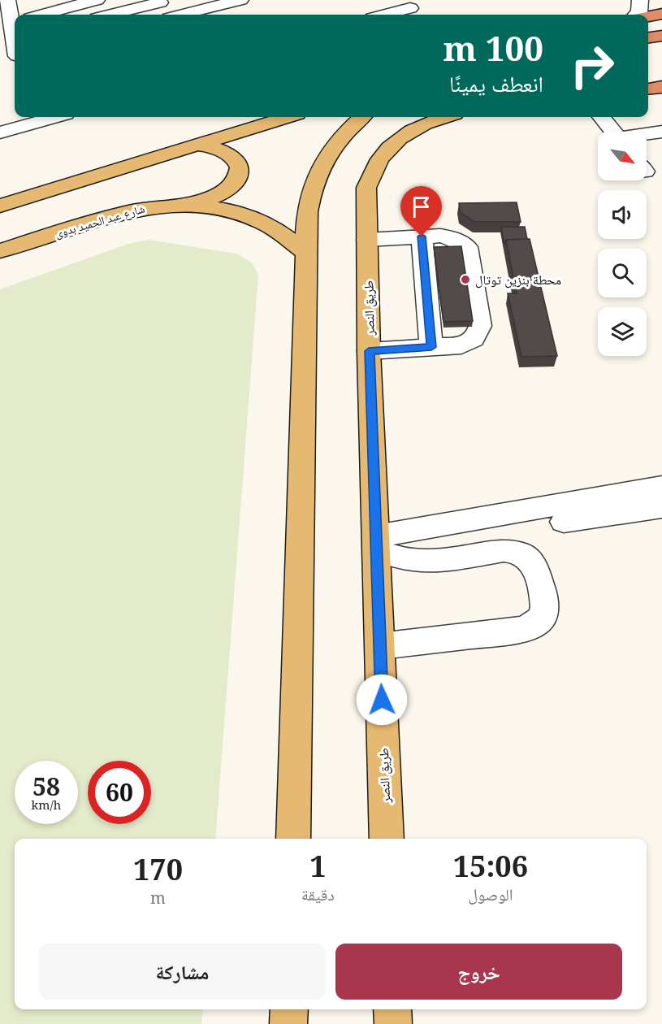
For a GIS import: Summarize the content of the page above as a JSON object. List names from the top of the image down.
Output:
{
  "streets": {
    "main road": ["شارع عبد الحميد بدوى", "طريق النصر"]
  },
  "places": ["محطة بنزين توتال"],
  "north": "bottom right",
  "page": {
    "turn": ["100 m", "انعطف يمينًا"],
    "speed": "58 km/h",
    "limit": "60",
    "eta": [
      "15:06",
      "الوصول",
      "1",
      "دقيقة",
      "170",
      "m"
    ],
    "buttons": ["خروج", "مشاركة"]
  }
}
